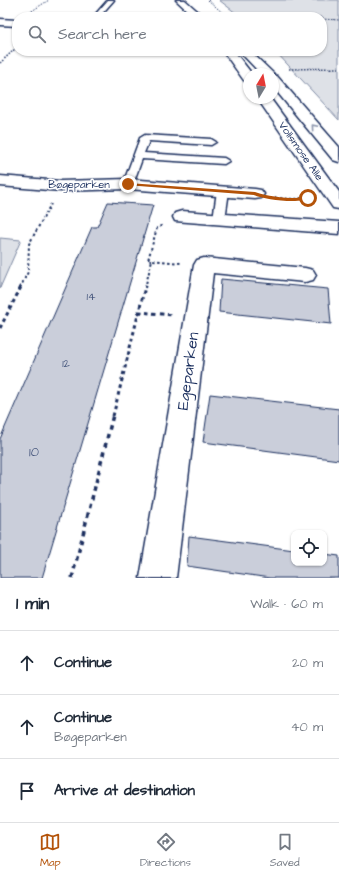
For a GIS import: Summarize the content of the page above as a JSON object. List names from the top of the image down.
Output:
{
  "streets": {
    "street": ["Vollsmose Alle", "Bøgeparken", "Egeparken"]
  },
  "house_numbers": ["14", "12", "10"],
  "north": "top",
  "page": {
    "search": "Search here",
    "heading": ["1 min", "Walk · 60 m"],
    "list": [
      ["Continue", "20 m"],
      ["Continue", "Bøgeparken", "40 m"],
      "Arrive at destination"
    ],
    "nav": ["Map", "Directions", "Saved"]
  }
}
